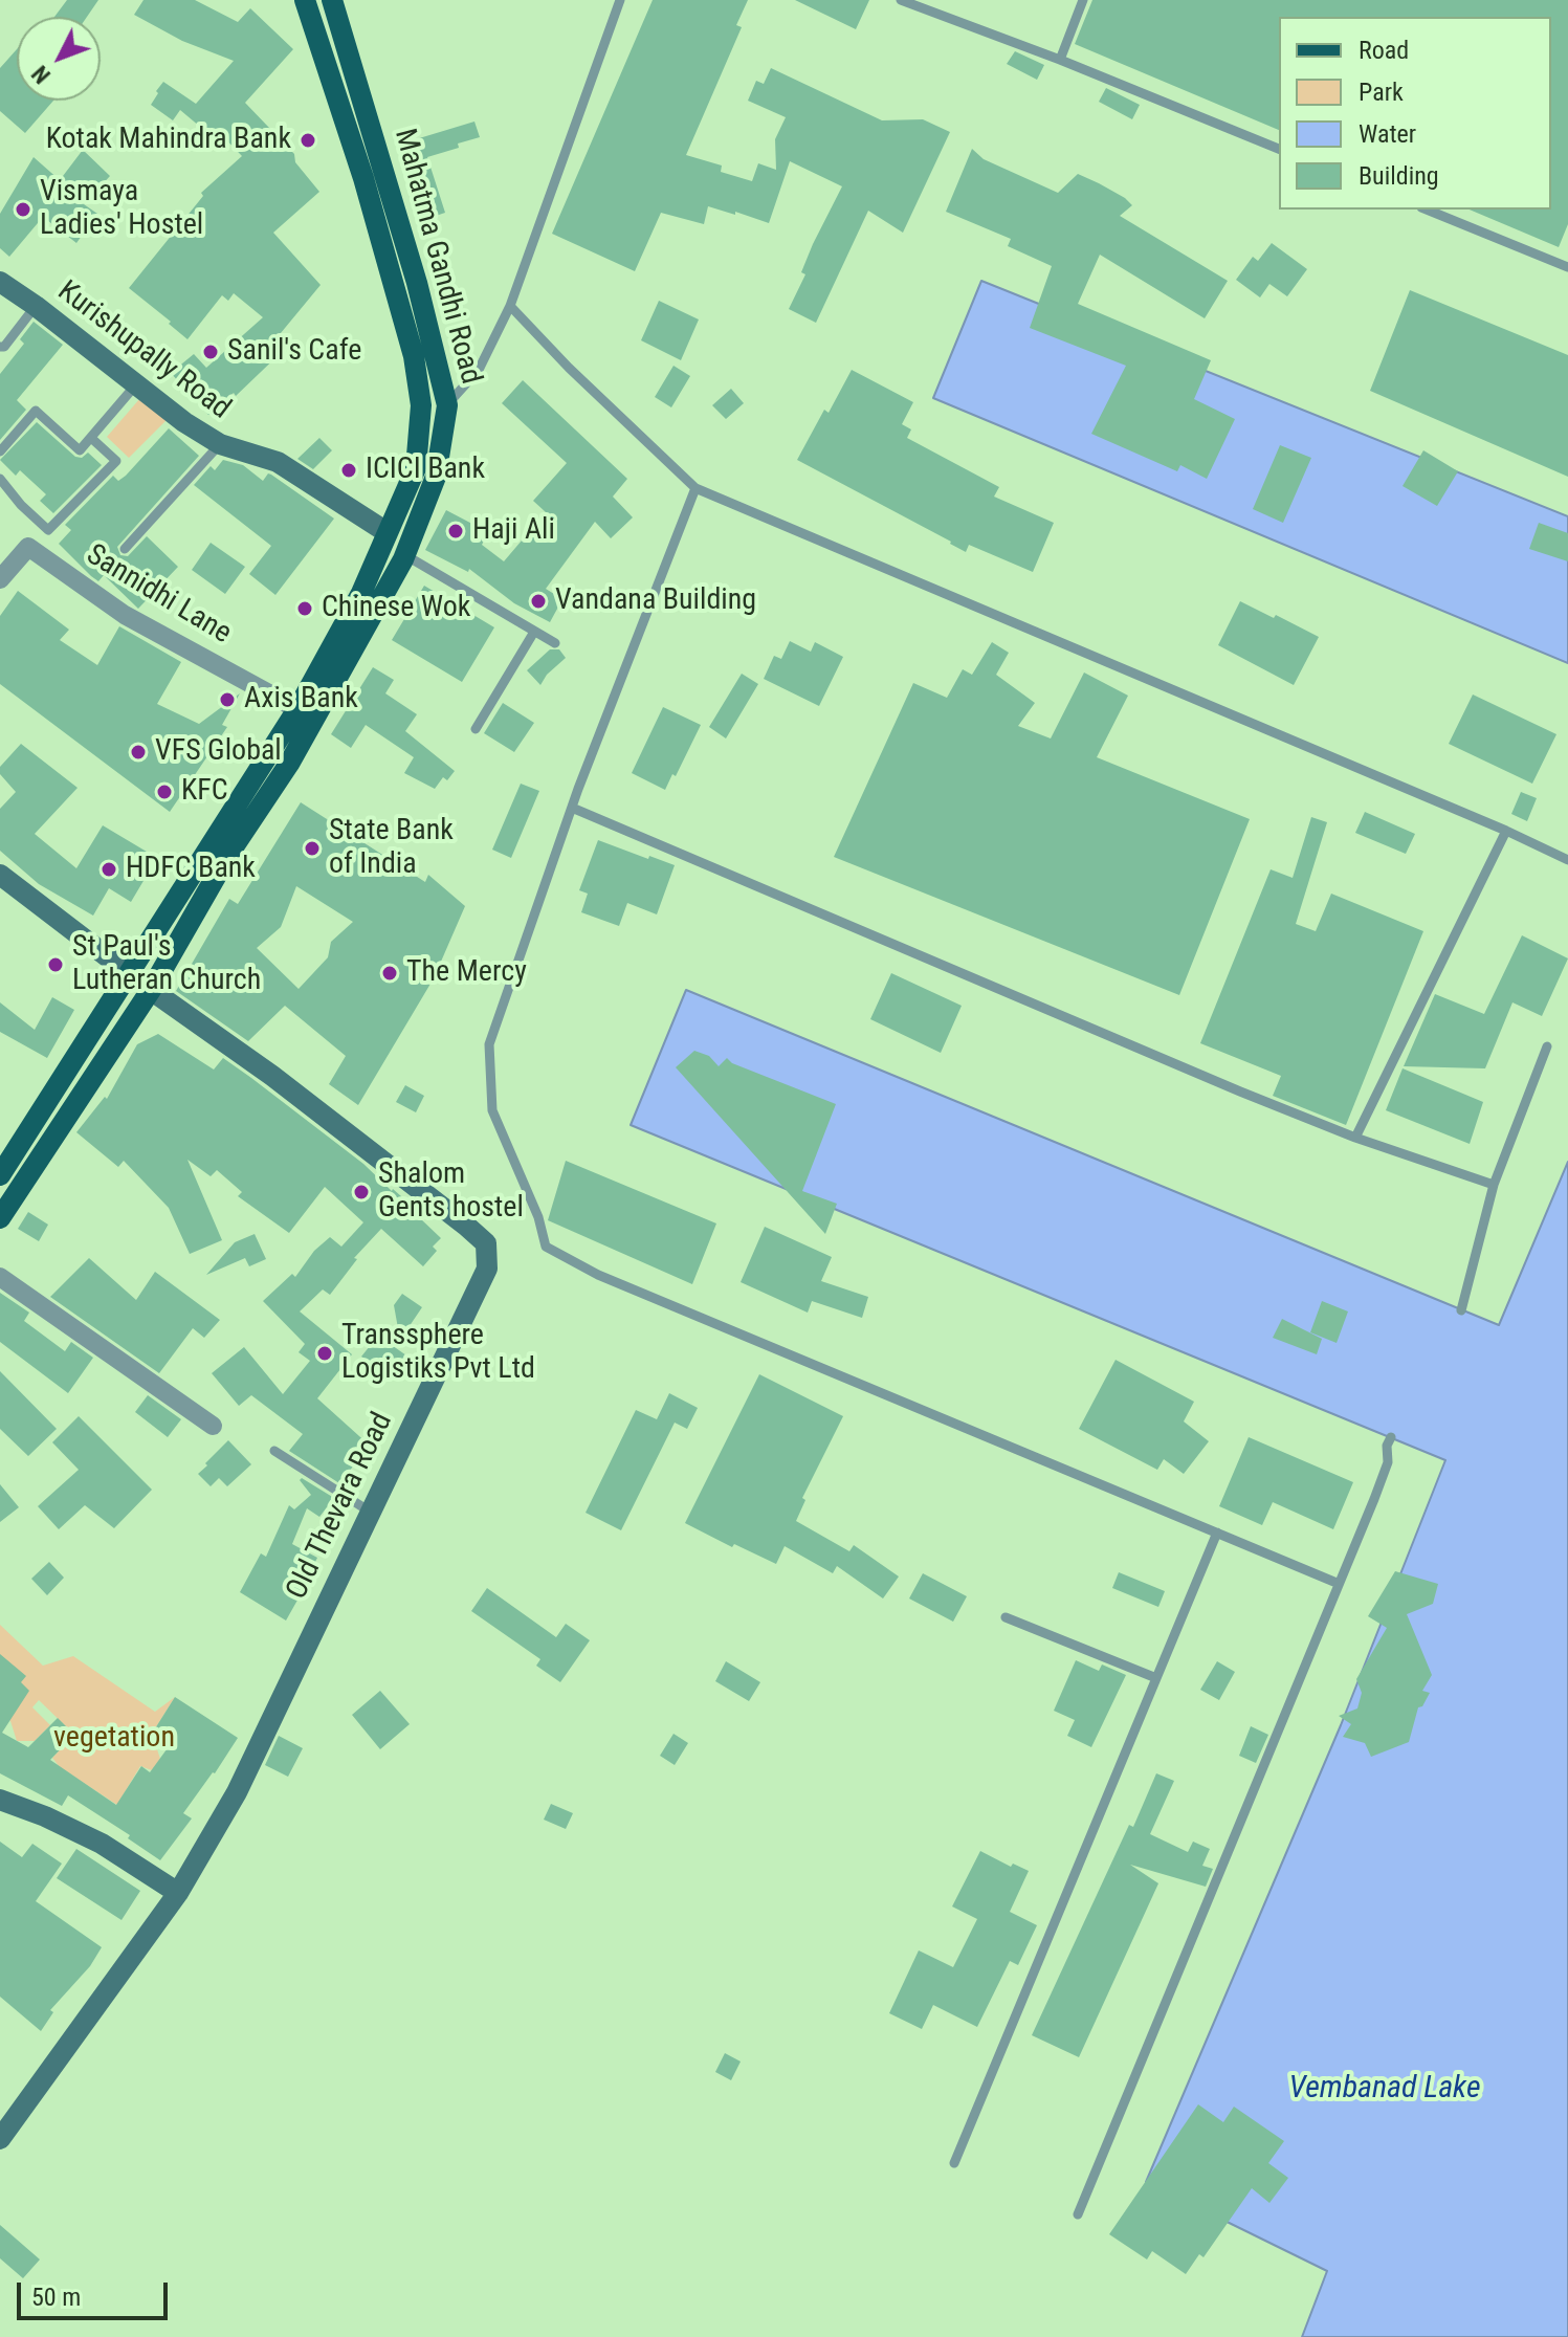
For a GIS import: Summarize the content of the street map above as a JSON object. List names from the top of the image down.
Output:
{
  "streets": {
    "main road": ["Mahatma Gandhi Road"],
    "street": ["Kurishupally Road", "Sannidhi Lane", "Old Thevara Road"]
  },
  "crossings": [
    ["Mahatma Gandhi Road", "Kurishupally Road"],
    ["Mahatma Gandhi Road", "Sannidhi Lane"],
    ["Mahatma Gandhi Road", "Old Thevara Road"]
  ],
  "water": ["Vembanad Lake"],
  "parks": ["vegetation"],
  "places": [
    "Kotak Mahindra Bank",
    "Vismaya Ladies' Hostel",
    "Sanil's Cafe",
    "ICICI Bank",
    "Haji Ali",
    "Vandana Building",
    "Chinese Wok",
    "Axis Bank",
    "VFS Global",
    "KFC",
    "State Bank of India",
    "HDFC Bank",
    "St Paul's Lutheran Church",
    "The Mercy",
    "Shalom Gents hostel",
    "Transsphere Logistiks Pvt Ltd"
  ],
  "legend": [
    "Road",
    "Park",
    "Water",
    "Building"
  ],
  "scale_bar": "50 m",
  "north": "bottom left"
}
